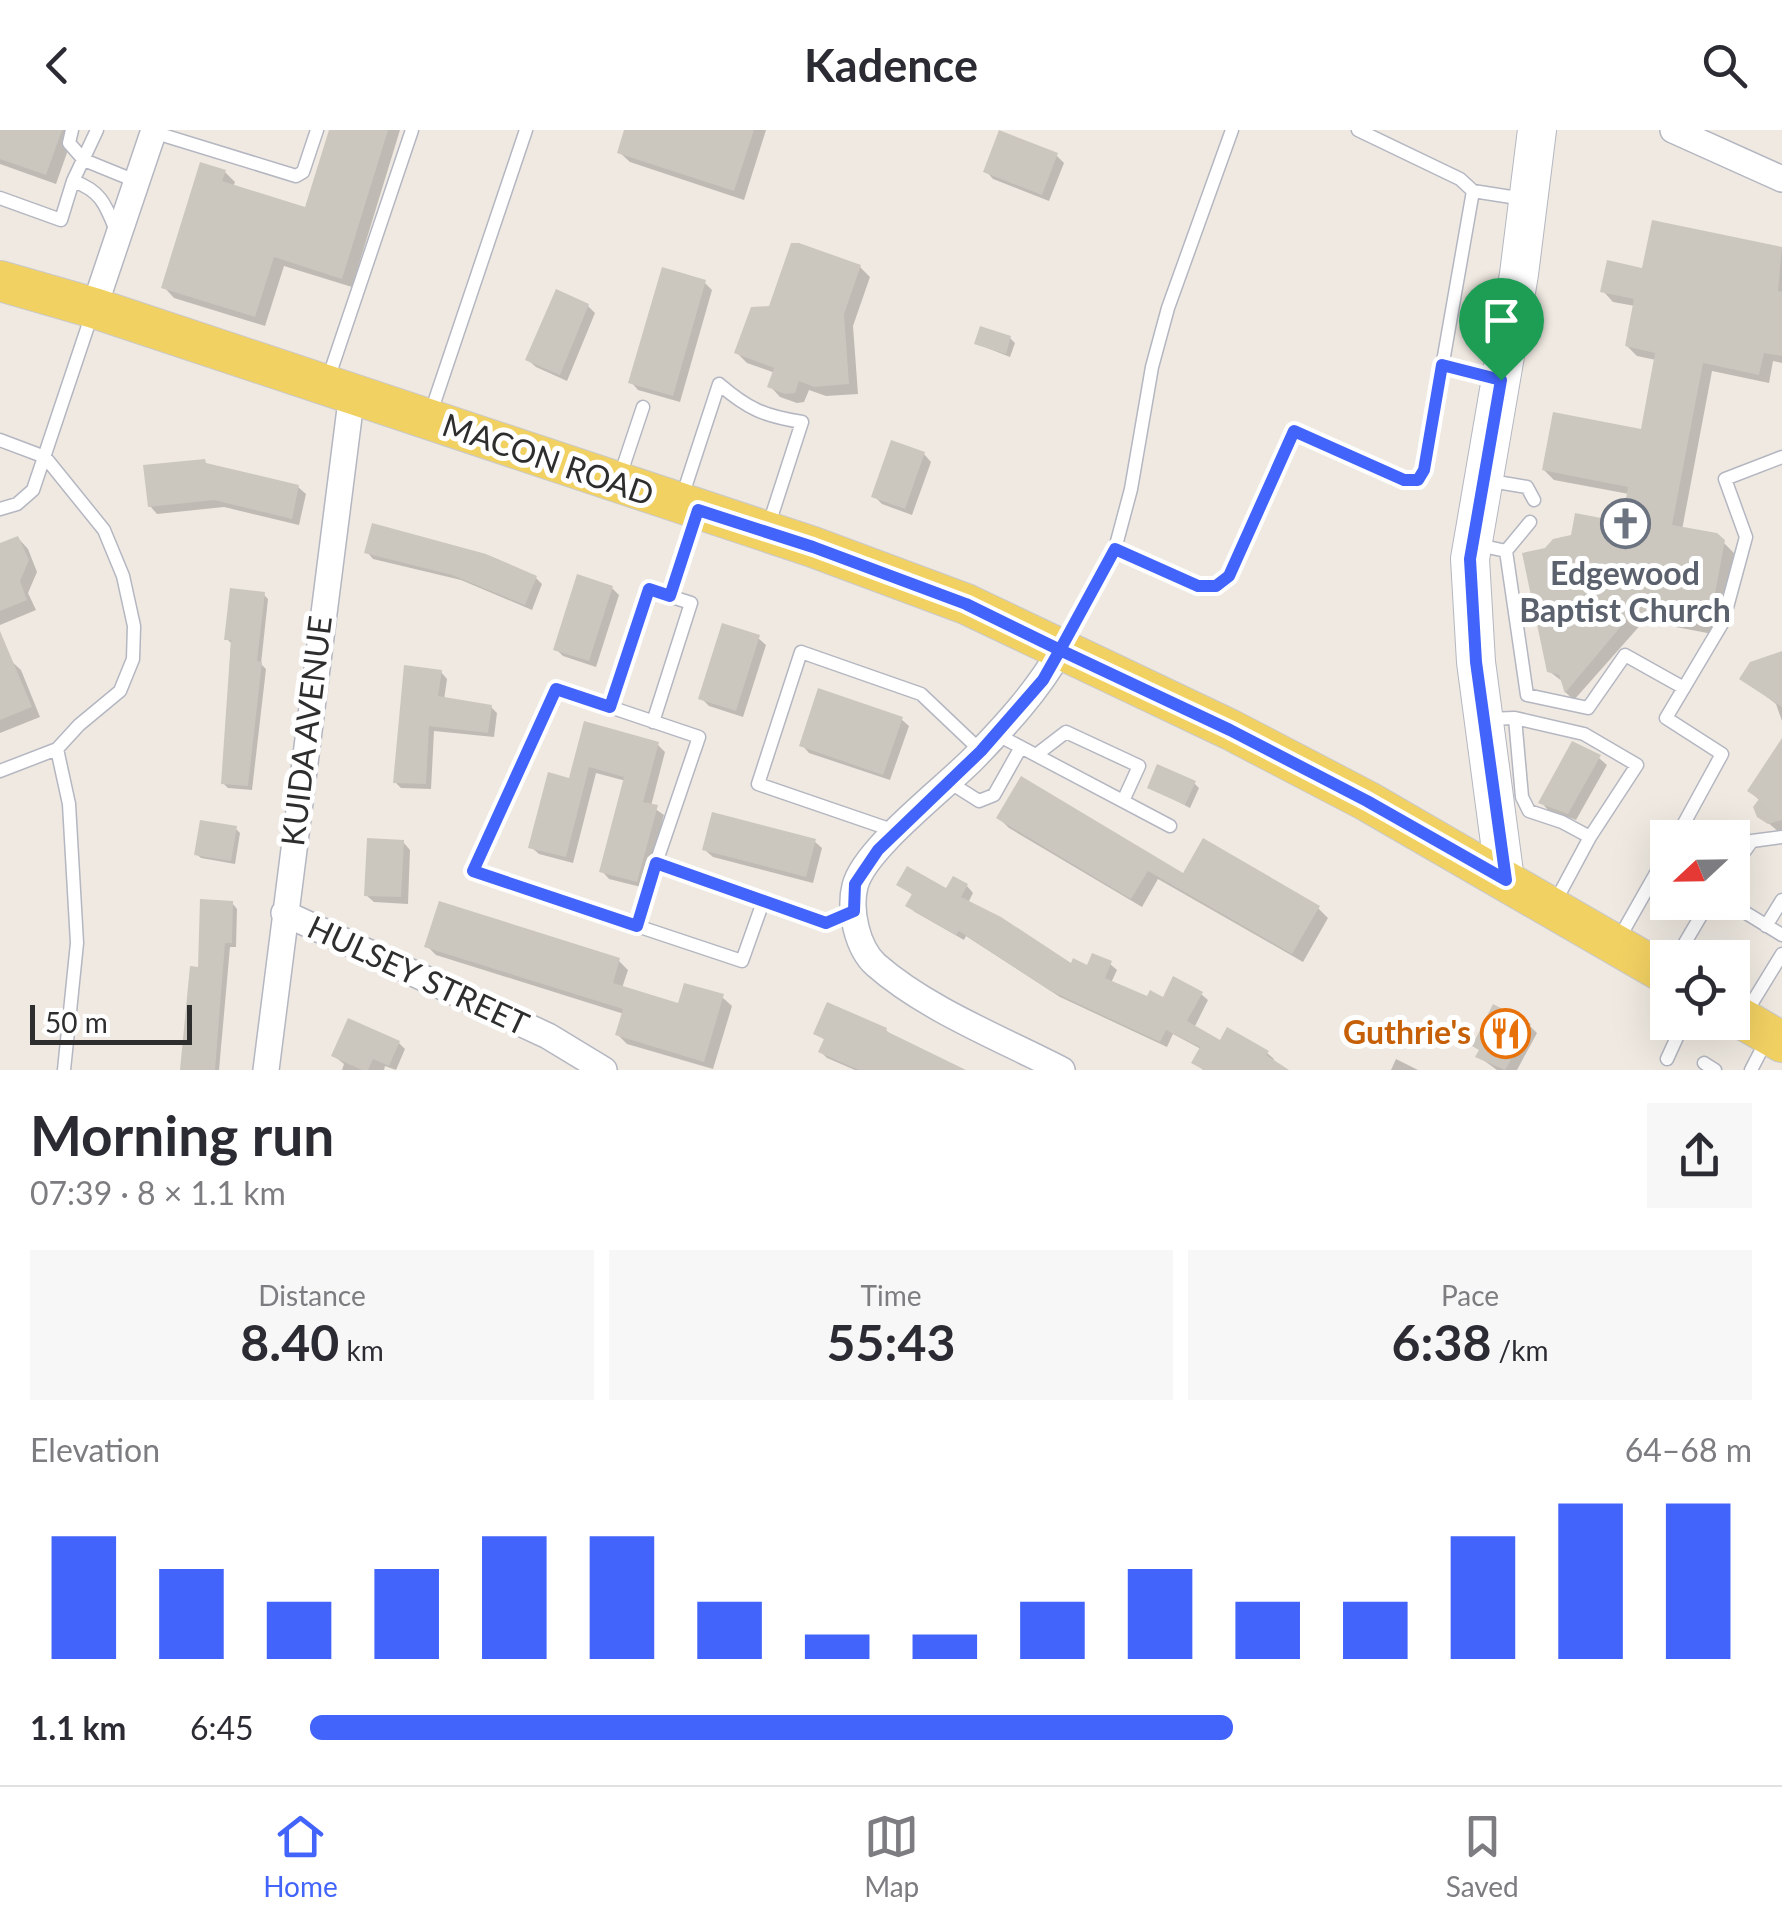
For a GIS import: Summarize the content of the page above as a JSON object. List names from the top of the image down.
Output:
{
  "streets": {
    "main road": ["MACON ROAD"],
    "street": ["KUIDA AVENUE", "HULSEY STREET"]
  },
  "crossings": [
    ["MACON ROAD", "KUIDA AVENUE"],
    ["KUIDA AVENUE", "HULSEY STREET"]
  ],
  "places": {
    "church": ["Edgewood Baptist Church"],
    "restaurant": ["Guthrie's"]
  },
  "scale_bar": "50 m",
  "north": "left",
  "page": {
    "header": "Kadence",
    "scale": "50 m",
    "heading": ["Morning run", "07:39 · 8 × 1.1 km"],
    "stats": [
      ["Distance", "8.40 km"],
      ["Time", "55:43"],
      ["Pace", "6:38 /km"]
    ],
    "chart": ["Elevation", "64–68 m"],
    "list": [
      {
        "name": "1.1 km",
        "note": "6:45"
      }
    ],
    "tabs": ["Home", "Map", "Saved"]
  }
}
